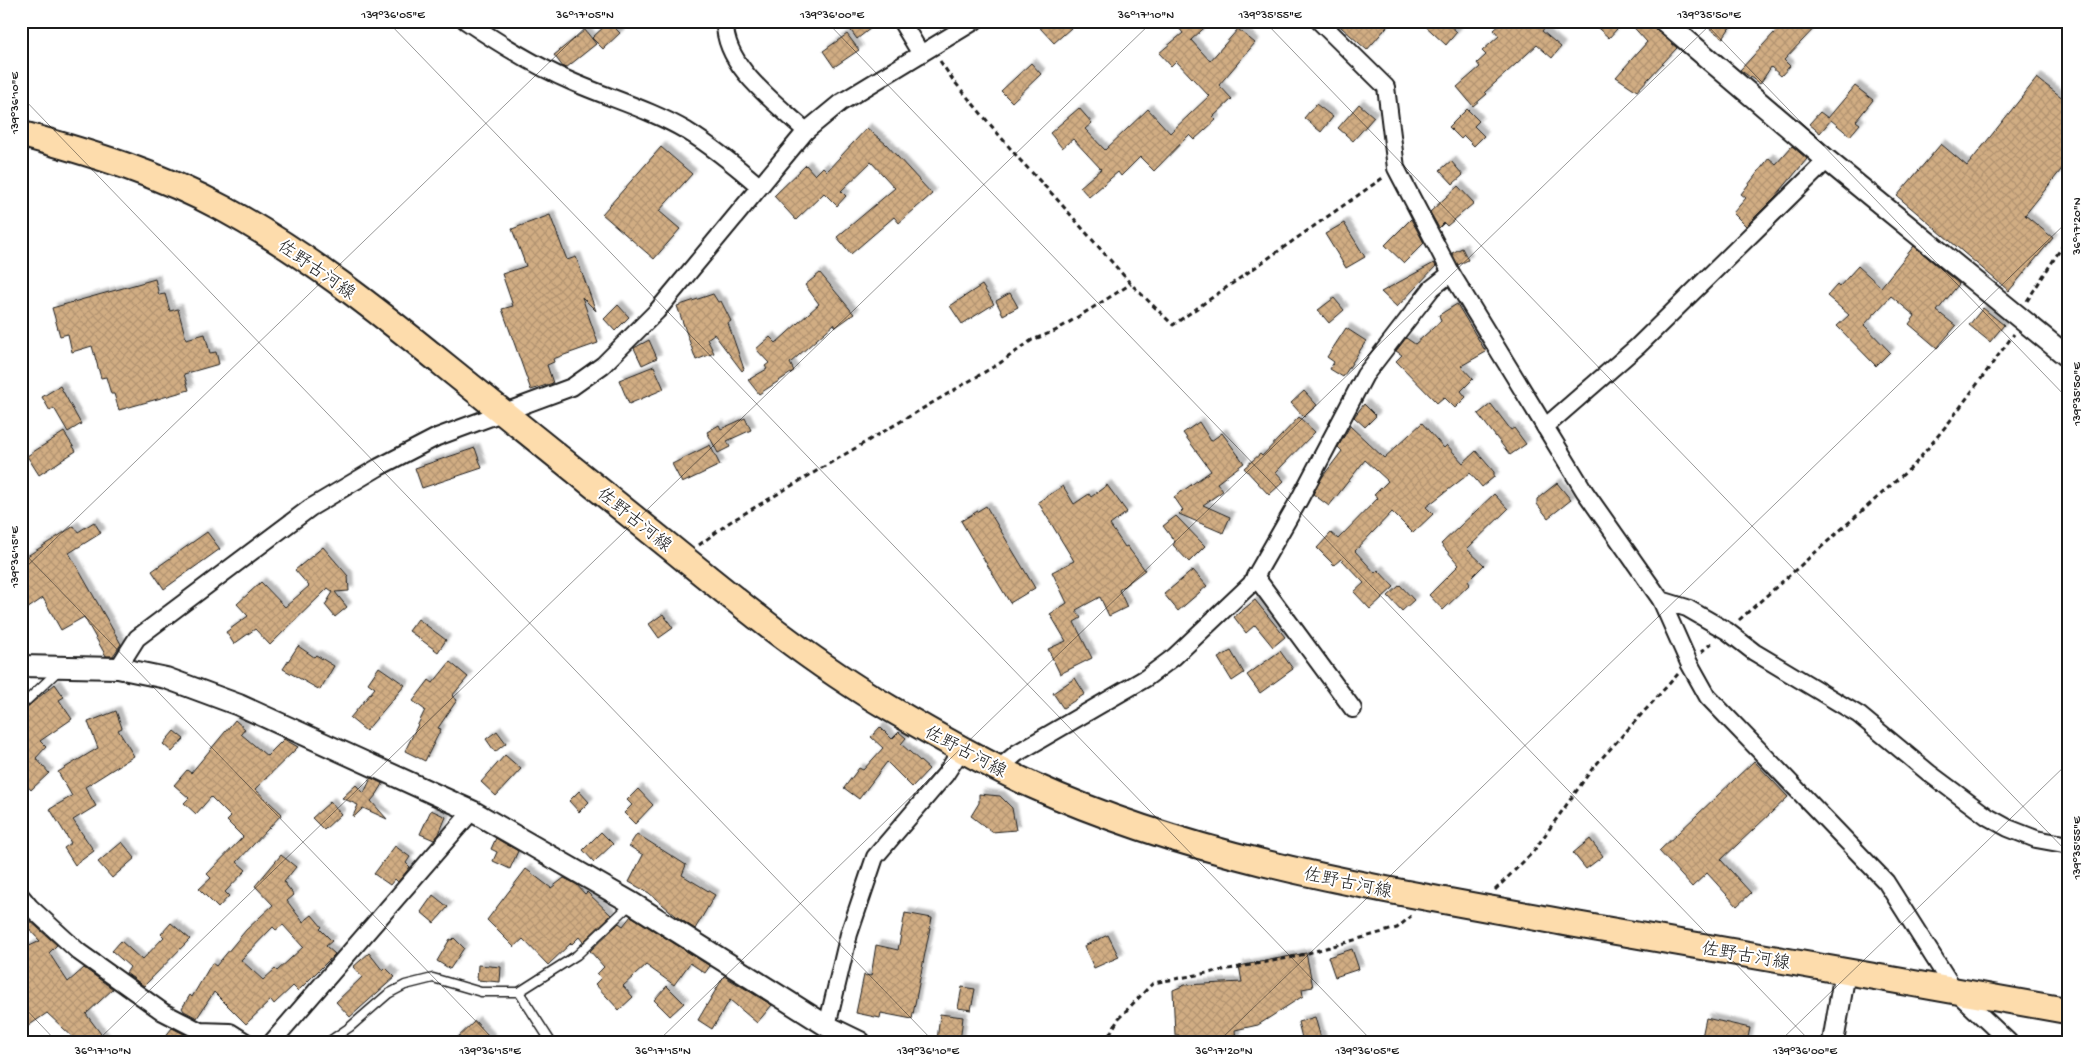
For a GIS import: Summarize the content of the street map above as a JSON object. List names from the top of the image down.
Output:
{
  "streets": {
    "main road": ["佐野古河線"]
  },
  "coordinates": [
    "139°36'05\"E",
    "36°17'05\"N",
    "139°36'00\"E",
    "36°17'10\"N",
    "139°35'55\"E",
    "139°35'50\"E",
    "139°36'10\"E",
    "36°17'20\"N",
    "139°36'15\"E",
    "36°17'15\"N"
  ]
}
